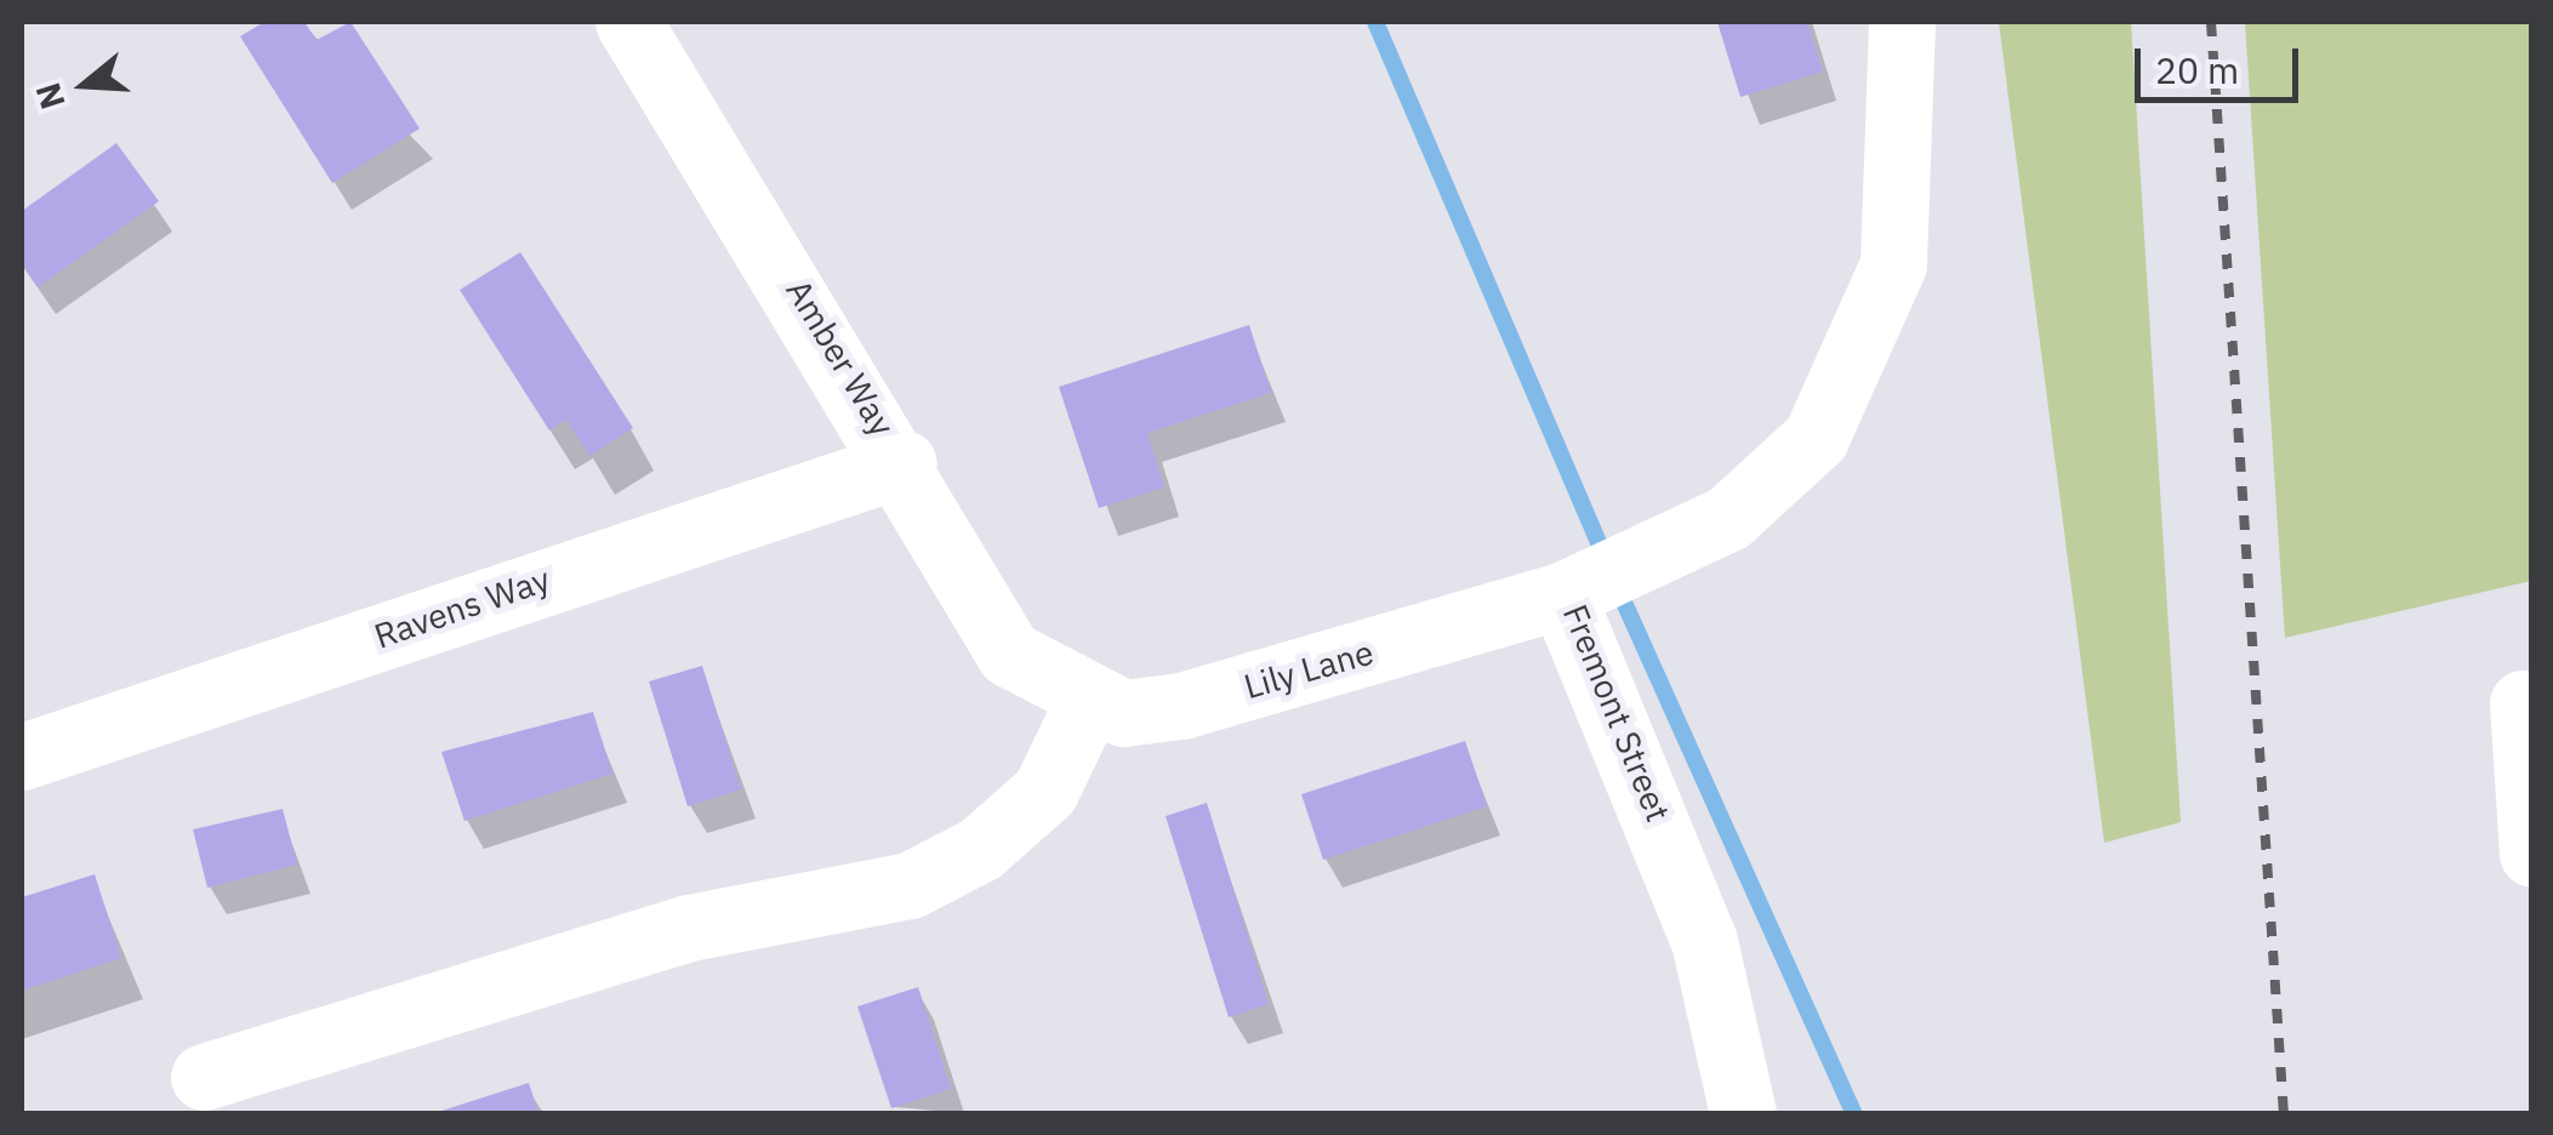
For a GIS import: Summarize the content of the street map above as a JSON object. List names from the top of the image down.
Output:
{
  "streets": {
    "street": [
      "Amber Way",
      "Ravens Way",
      "Lily Lane",
      "Fremont Street"
    ]
  },
  "crossings": [
    ["Amber Way", "Ravens Way"],
    ["Amber Way", "Lily Lane"],
    ["Lily Lane", "Fremont Street"]
  ],
  "scale_bar": "20 m",
  "north": "left"
}
